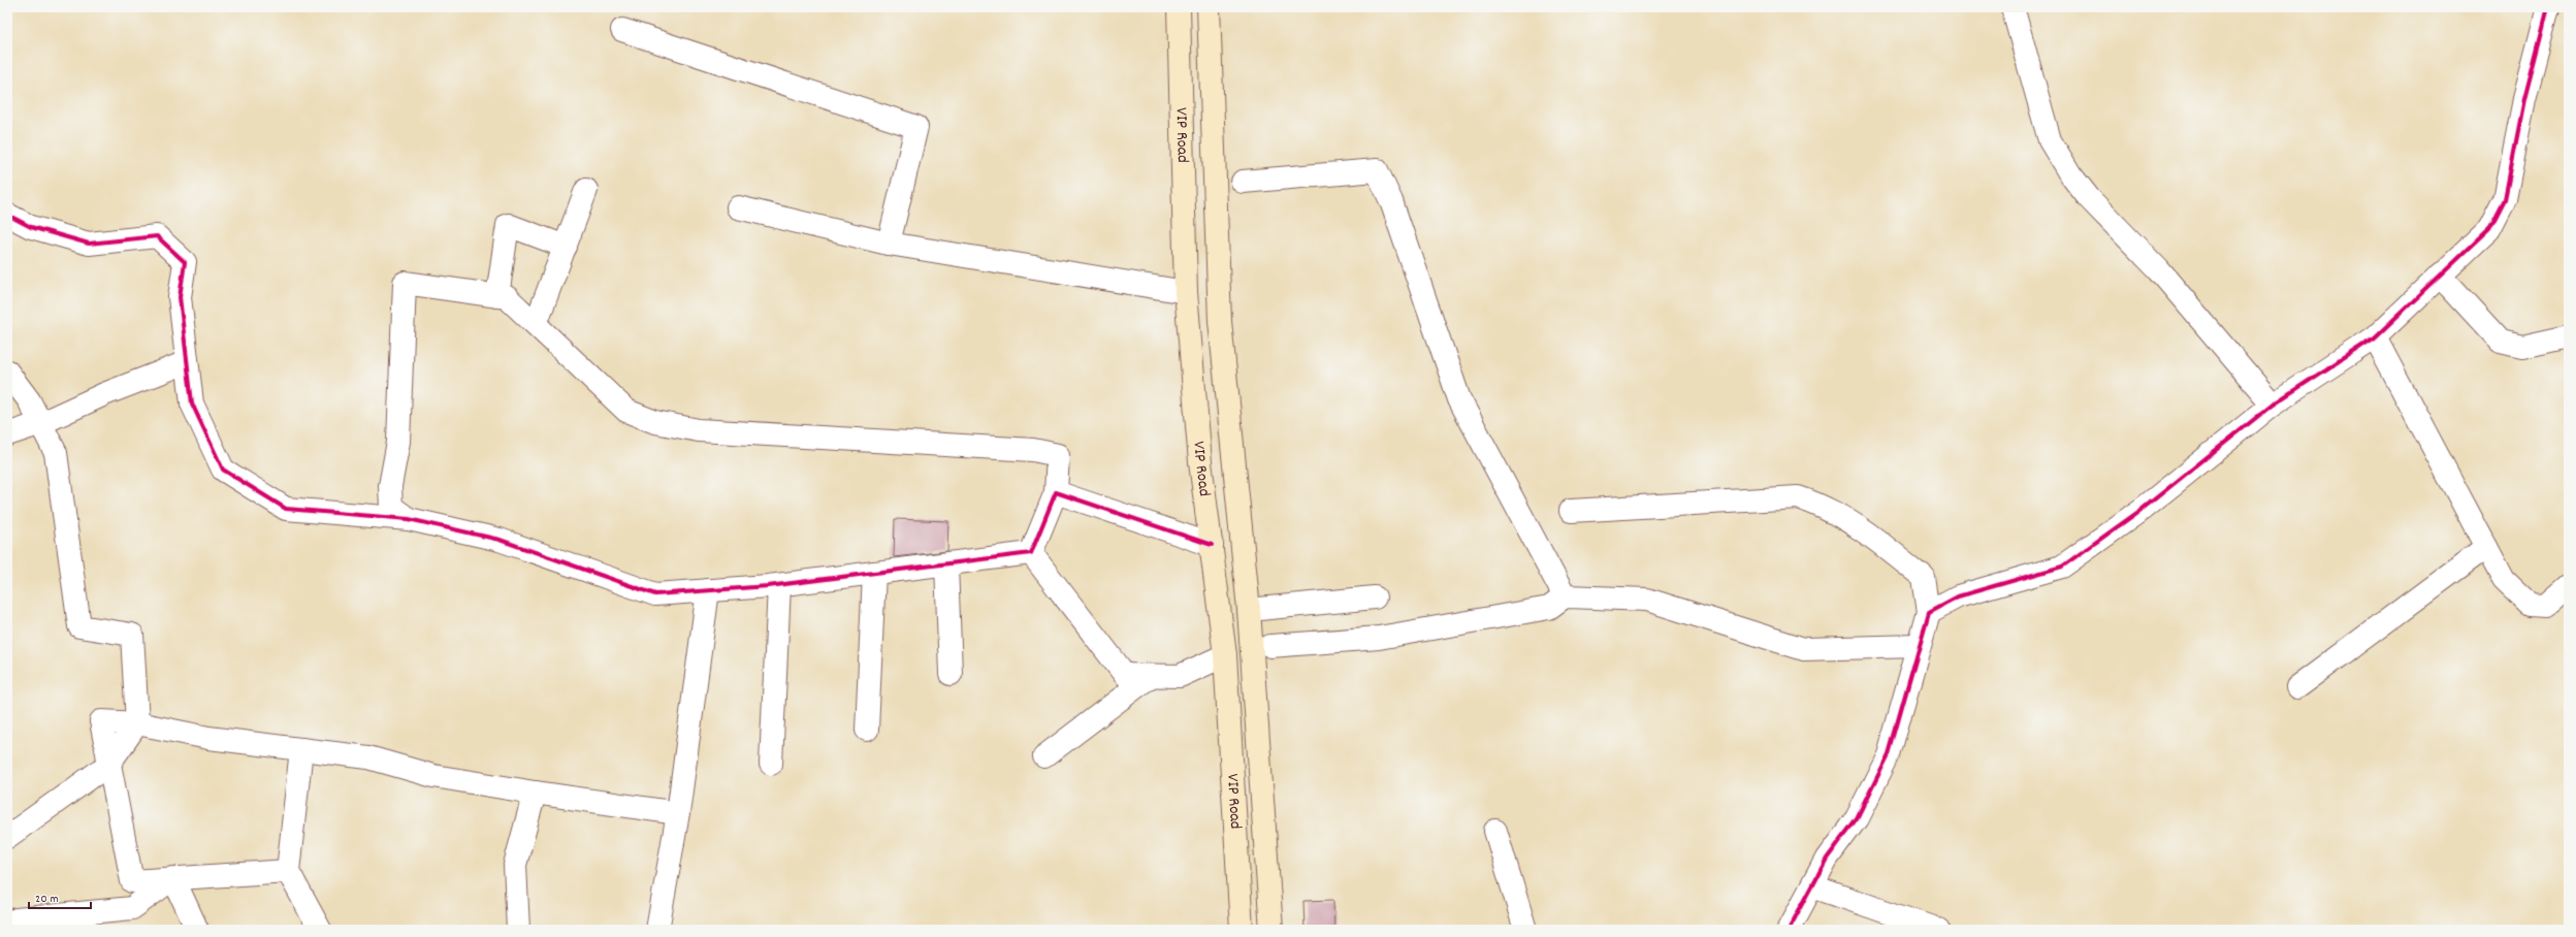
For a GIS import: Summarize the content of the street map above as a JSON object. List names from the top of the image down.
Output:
{
  "streets": {
    "main road": ["VIP Road"]
  },
  "scale_bar": "20 m"
}
